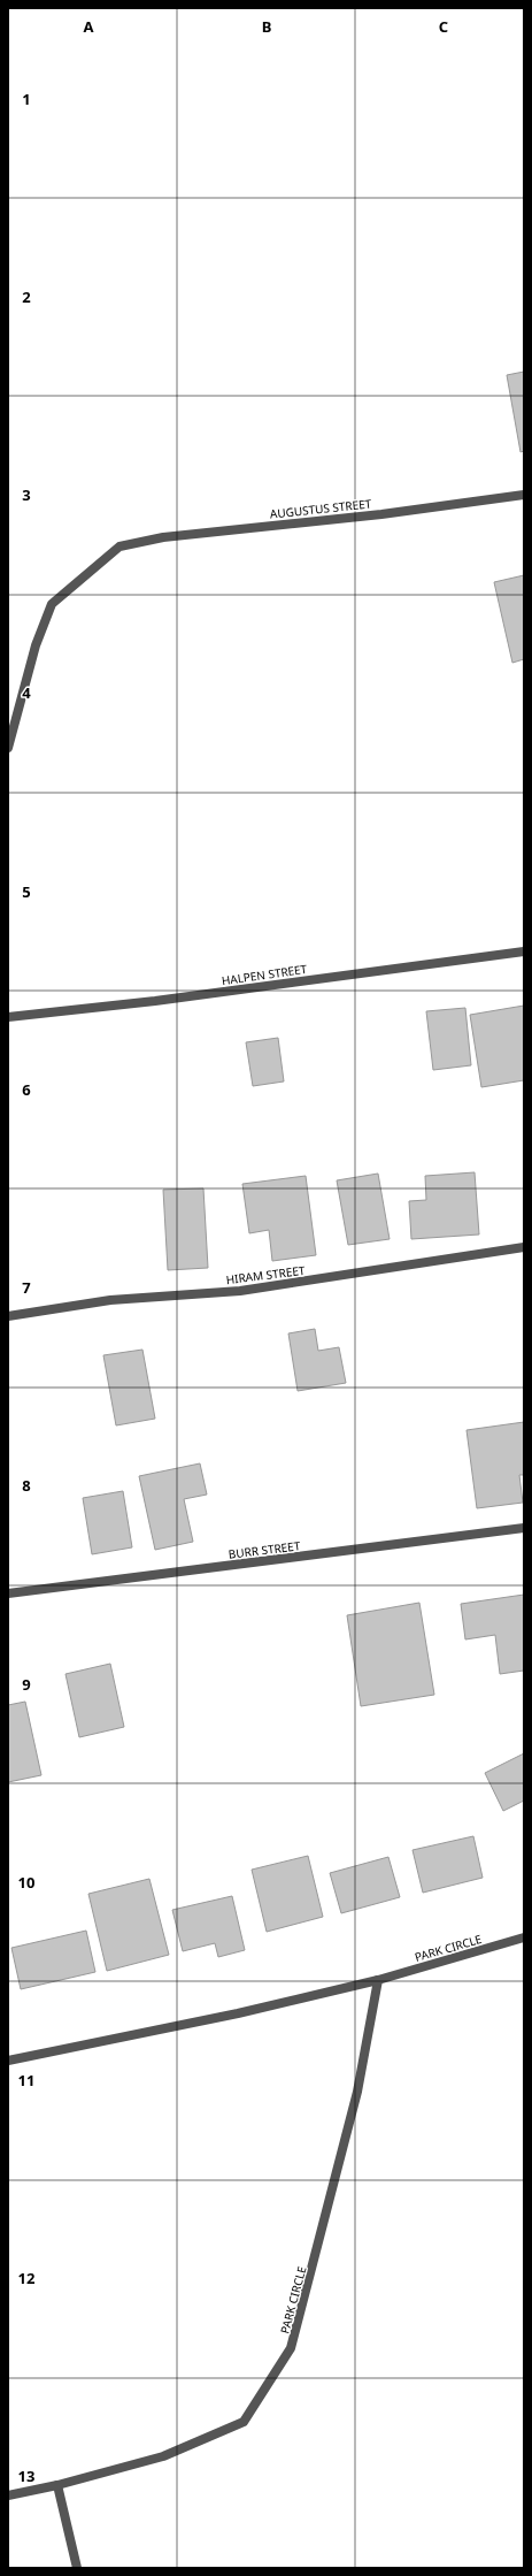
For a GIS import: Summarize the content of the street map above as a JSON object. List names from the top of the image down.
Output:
{
  "streets": {
    "street": [
      "AUGUSTUS STREET",
      "HALPEN STREET",
      "HIRAM STREET",
      "BURR STREET",
      "PARK CIRCLE"
    ]
  },
  "grid": {
    "columns": ["A", "B", "C"],
    "rows": [
      "1",
      "2",
      "3",
      "4",
      "5",
      "6",
      "7",
      "8",
      "9",
      "10",
      "11",
      "12",
      "13"
    ]
  }
}
